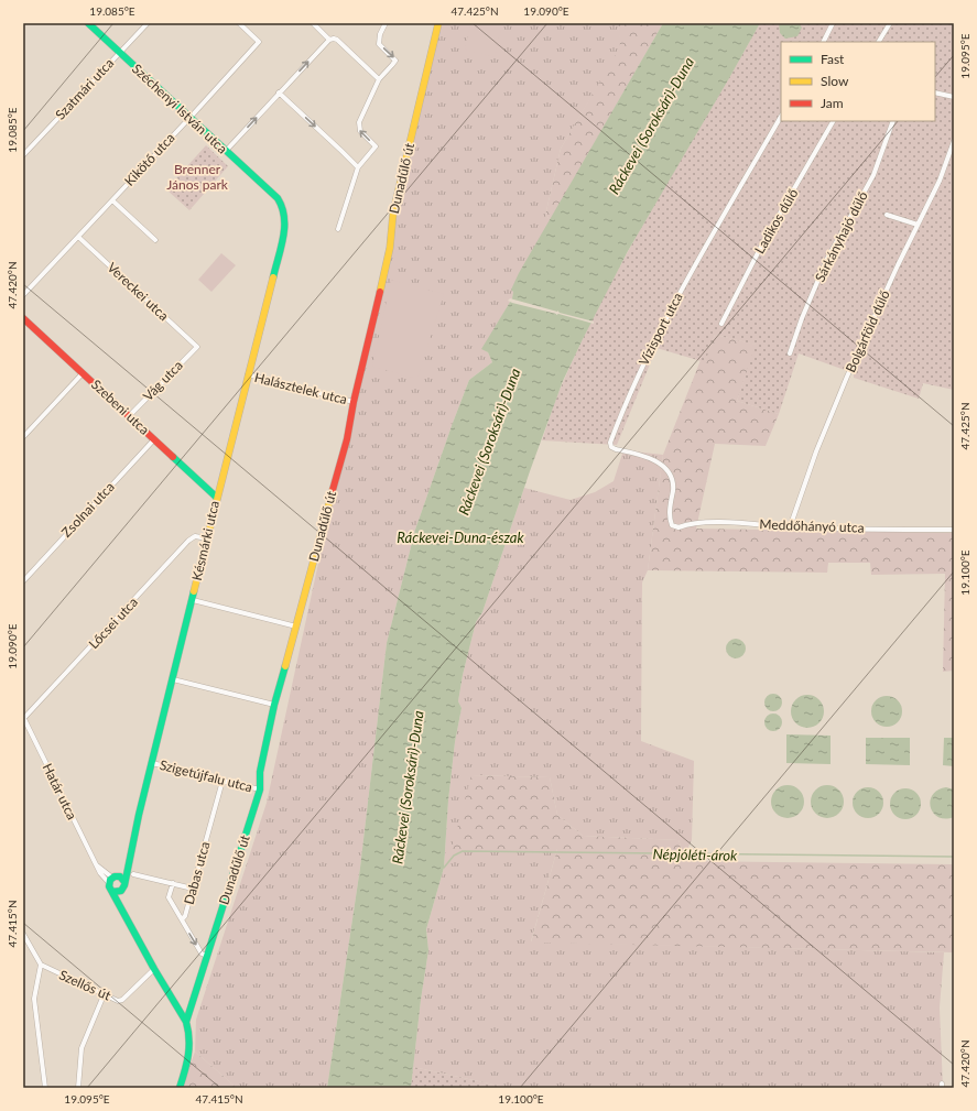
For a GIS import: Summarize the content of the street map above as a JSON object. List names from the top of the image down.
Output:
{
  "streets": {
    "street": [
      "Szatmári utca",
      "Széchenyi István utca",
      "Kikötő utca",
      "Dunadűlő út",
      "Ladikos dűlő",
      "Sárkányhajó dűlő",
      "Vereckei utca",
      "Vízisport utca",
      "Bolgárföld dűlő",
      "Vág utca",
      "Halásztelek utca",
      "Szebeni utca",
      "Zsolnai utca",
      "Meddőhányó utca",
      "Késmárki utca",
      "Lőcsei utca",
      "Szigetújfalu utca",
      "Határ utca",
      "Dabas utca",
      "Szellős út"
    ]
  },
  "crossings": [
    ["Szatmári utca", "Széchenyi István utca"],
    ["Széchenyi István utca", "Kikötő utca"],
    ["Széchenyi István utca", "Késmárki utca"],
    ["Kikötő utca", "Vereckei utca"],
    ["Dunadűlő út", "Halásztelek utca"],
    ["Dunadűlő út", "Szigetújfalu utca"],
    ["Dunadűlő út", "Dabas utca"],
    ["Vereckei utca", "Vág utca"],
    ["Vízisport utca", "Meddőhányó utca"],
    ["Bolgárföld dűlő", "Meddőhányó utca"],
    ["Vág utca", "Szebeni utca"],
    ["Halásztelek utca", "Késmárki utca"],
    ["Szebeni utca", "Zsolnai utca"],
    ["Szebeni utca", "Késmárki utca"],
    ["Késmárki utca", "Lőcsei utca"],
    ["Késmárki utca", "Szigetújfalu utca"],
    ["Késmárki utca", "Határ utca"],
    ["Lőcsei utca", "Határ utca"],
    ["Szigetújfalu utca", "Dabas utca"]
  ],
  "water": ["Ráckevei (Soroksári)-Duna", "Ráckevei-Duna-észak", "Népjóléti-árok"],
  "parks": ["Brenner János park"],
  "legend": ["Fast", "Slow", "Jam"],
  "coordinates": [
    "19.085°E",
    "47.425°N",
    "19.090°E",
    "19.095°E",
    "47.420°N",
    "19.100°E",
    "47.415°N"
  ]
}
